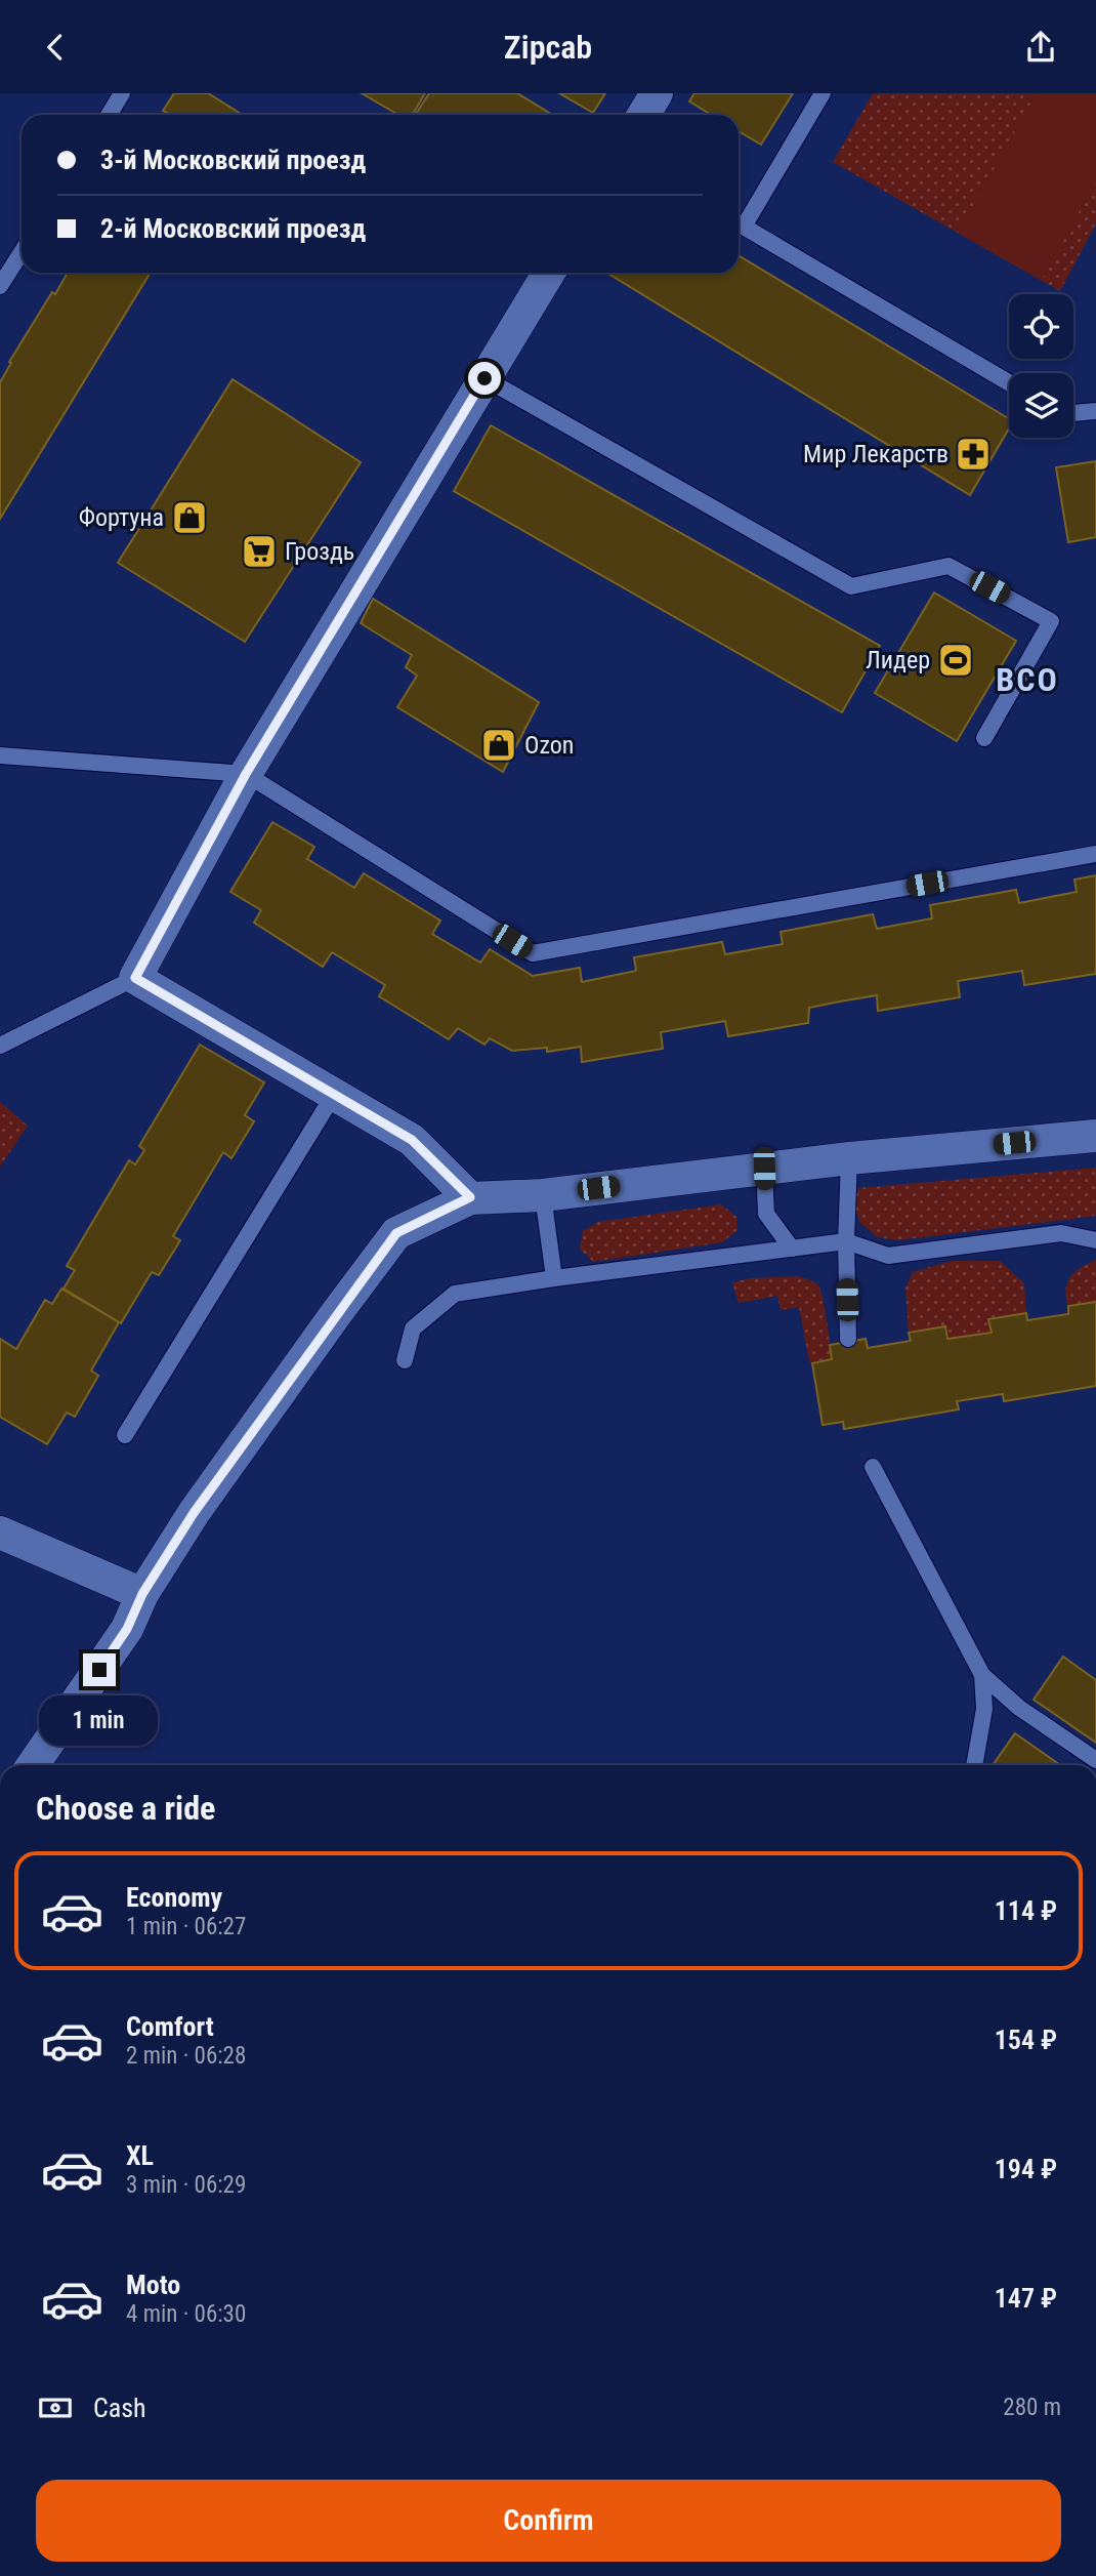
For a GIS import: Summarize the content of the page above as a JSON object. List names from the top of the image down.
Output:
{
  "districts": ["ВСО"],
  "places": {
    "pharmacy": ["Мир Лекарств"],
    "shop": ["Фортуна", "Ozon"],
    "supermarket": ["Гроздь"],
    "sports": ["Лидер"]
  },
  "page": {
    "header": "Zipcab",
    "banner": ["3-й Московский проезд", "2-й Московский проезд"],
    "bubble": "1 min",
    "heading": "Choose a ride",
    "list": [
      {
        "name": "Economy",
        "note": "1 min · 06:27",
        "value": "114 ₽"
      },
      {
        "name": "Comfort",
        "note": "2 min · 06:28",
        "value": "154 ₽"
      },
      {
        "name": "XL",
        "note": "3 min · 06:29",
        "value": "194 ₽"
      },
      {
        "name": "Moto",
        "note": "4 min · 06:30",
        "value": "147 ₽"
      }
    ],
    "pay": ["Cash", "280 m"],
    "buttons": "Confirm"
  }
}
